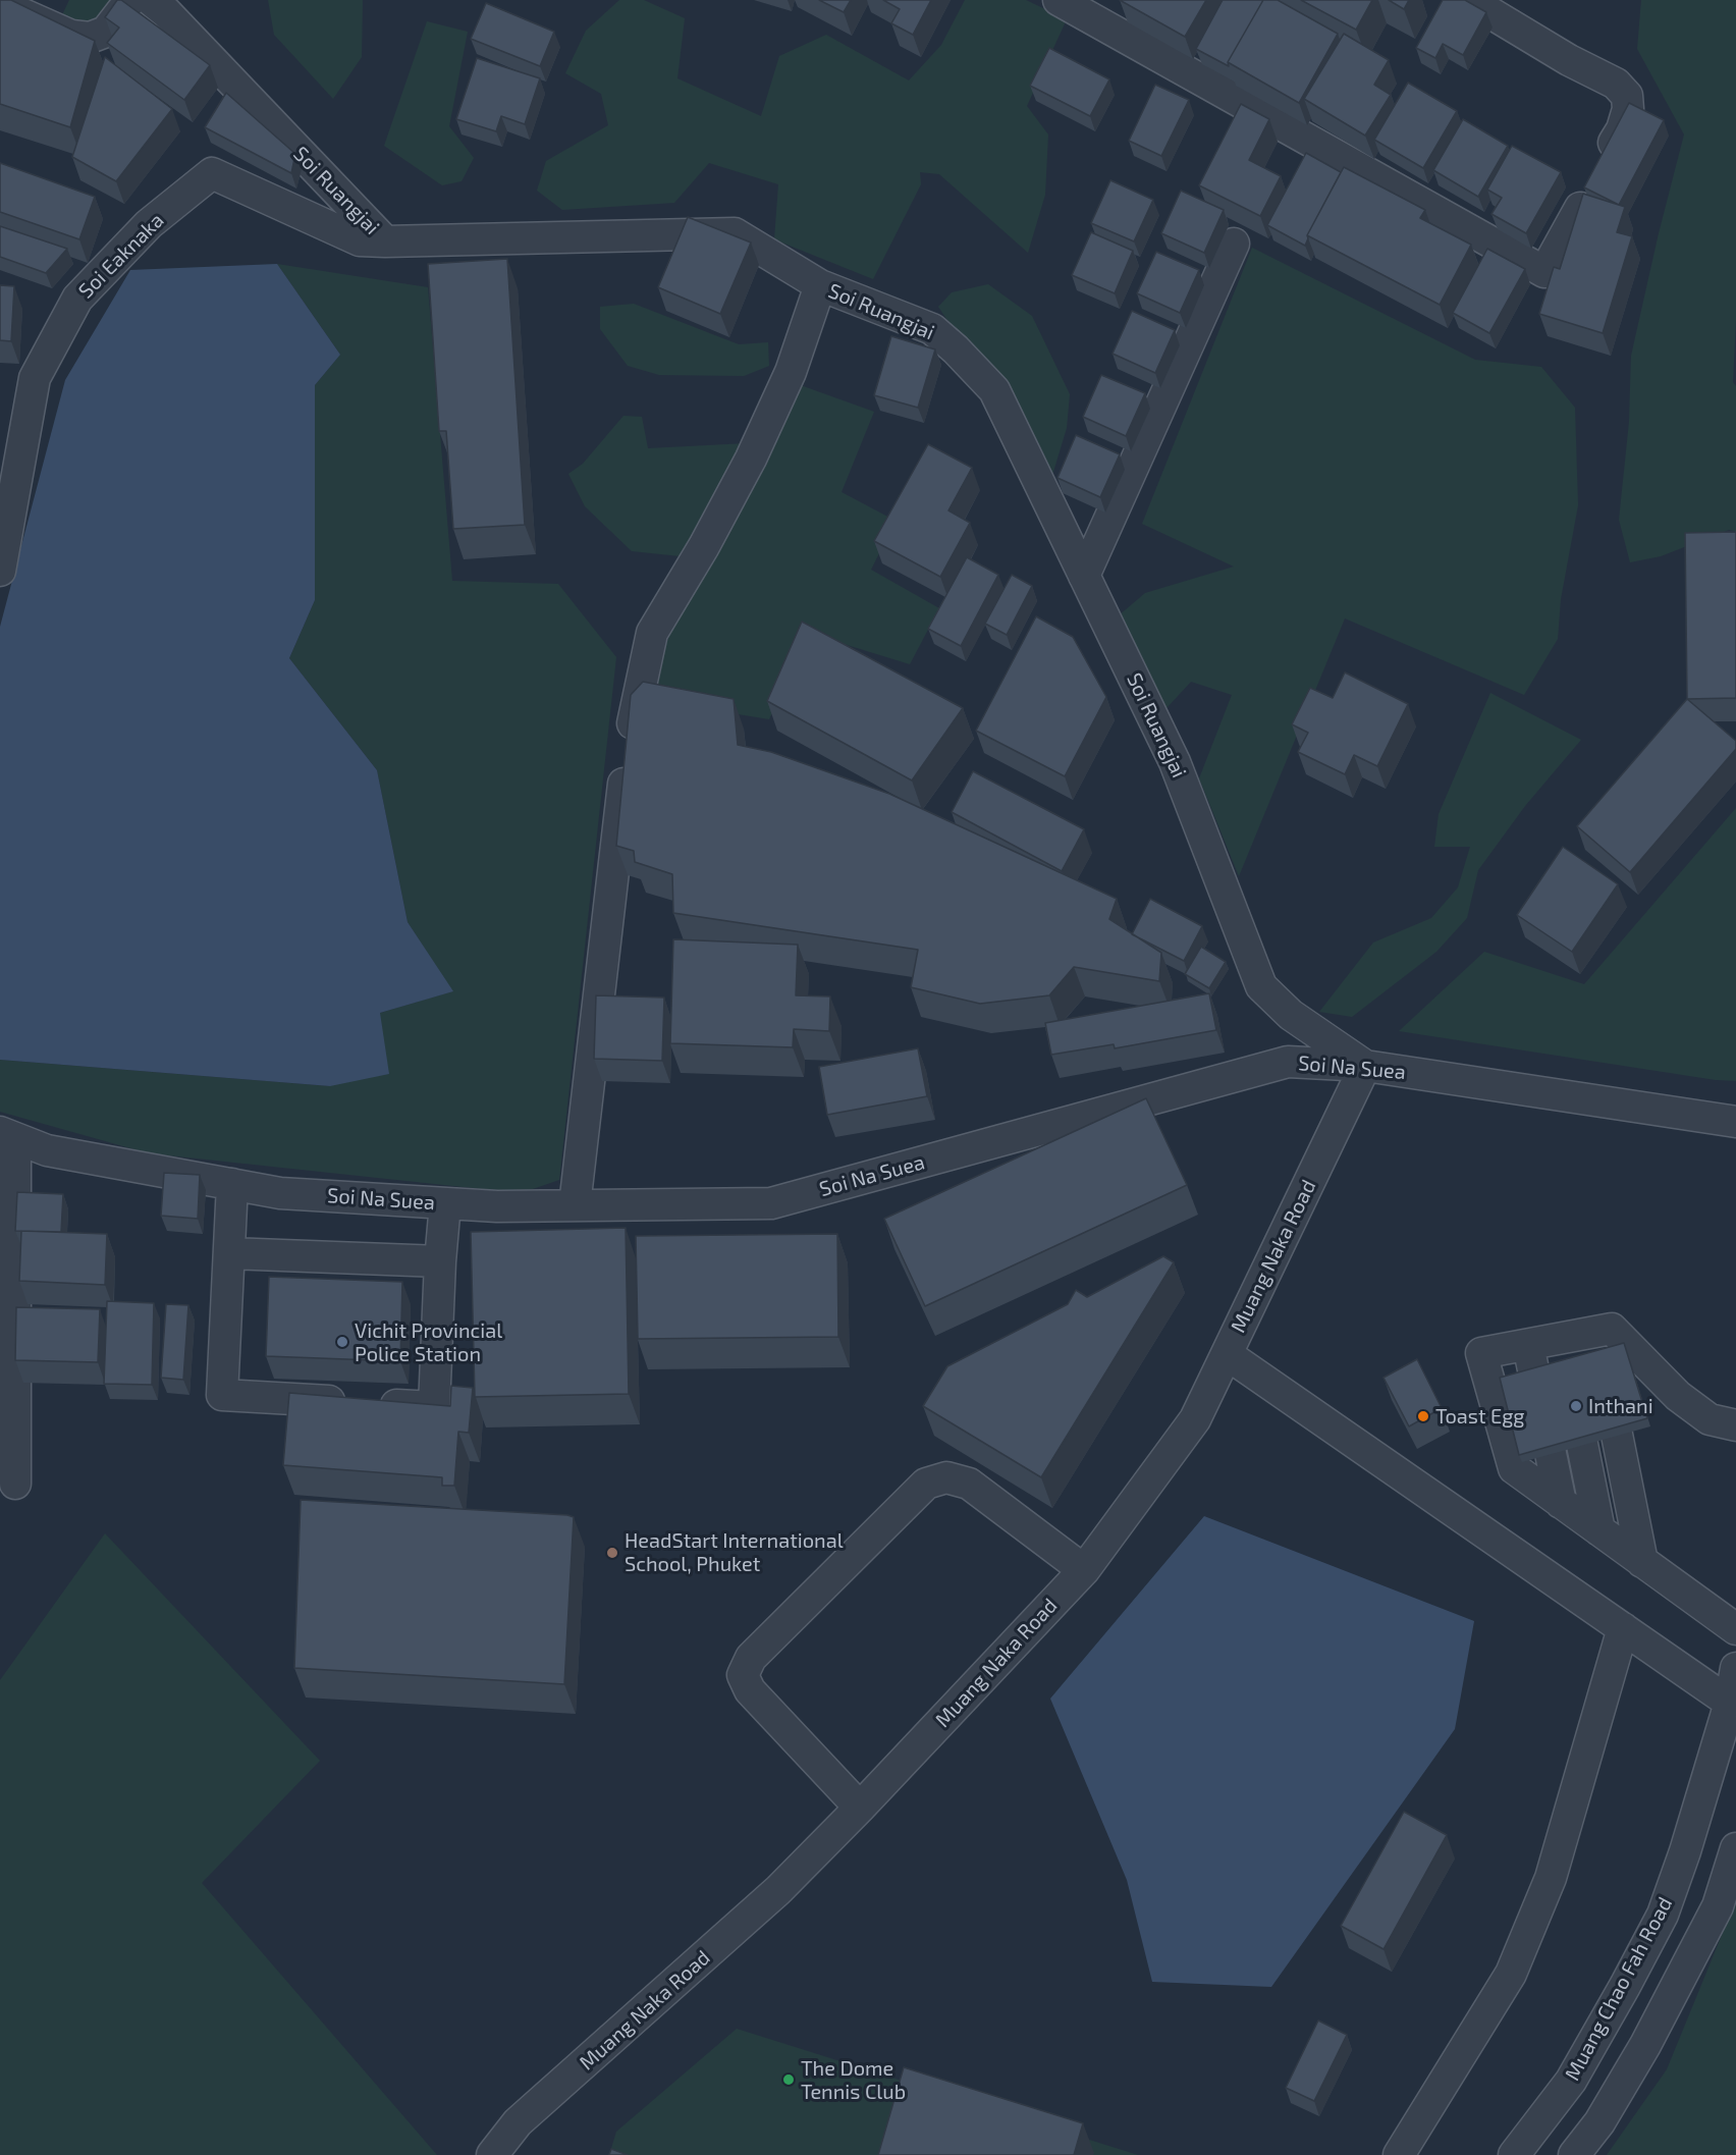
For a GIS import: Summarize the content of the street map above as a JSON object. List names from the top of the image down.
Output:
{
  "streets": {
    "street": [
      "Soi Ruangjai",
      "Soi Eaknaka",
      "Soi Na Suea",
      "Muang Naka Road",
      "Muang Chao Fah Road"
    ]
  },
  "crossings": [
    ["Soi Ruangjai", "Soi Eaknaka"],
    ["Soi Ruangjai", "Soi Na Suea"],
    ["Soi Ruangjai", "Muang Naka Road"],
    ["Soi Na Suea", "Muang Naka Road"]
  ],
  "places": [
    "Vichit Provincial Police Station",
    "Inthani",
    "Toast Egg",
    "HeadStart International School, Phuket",
    "The Dome Tennis Club"
  ]
}
